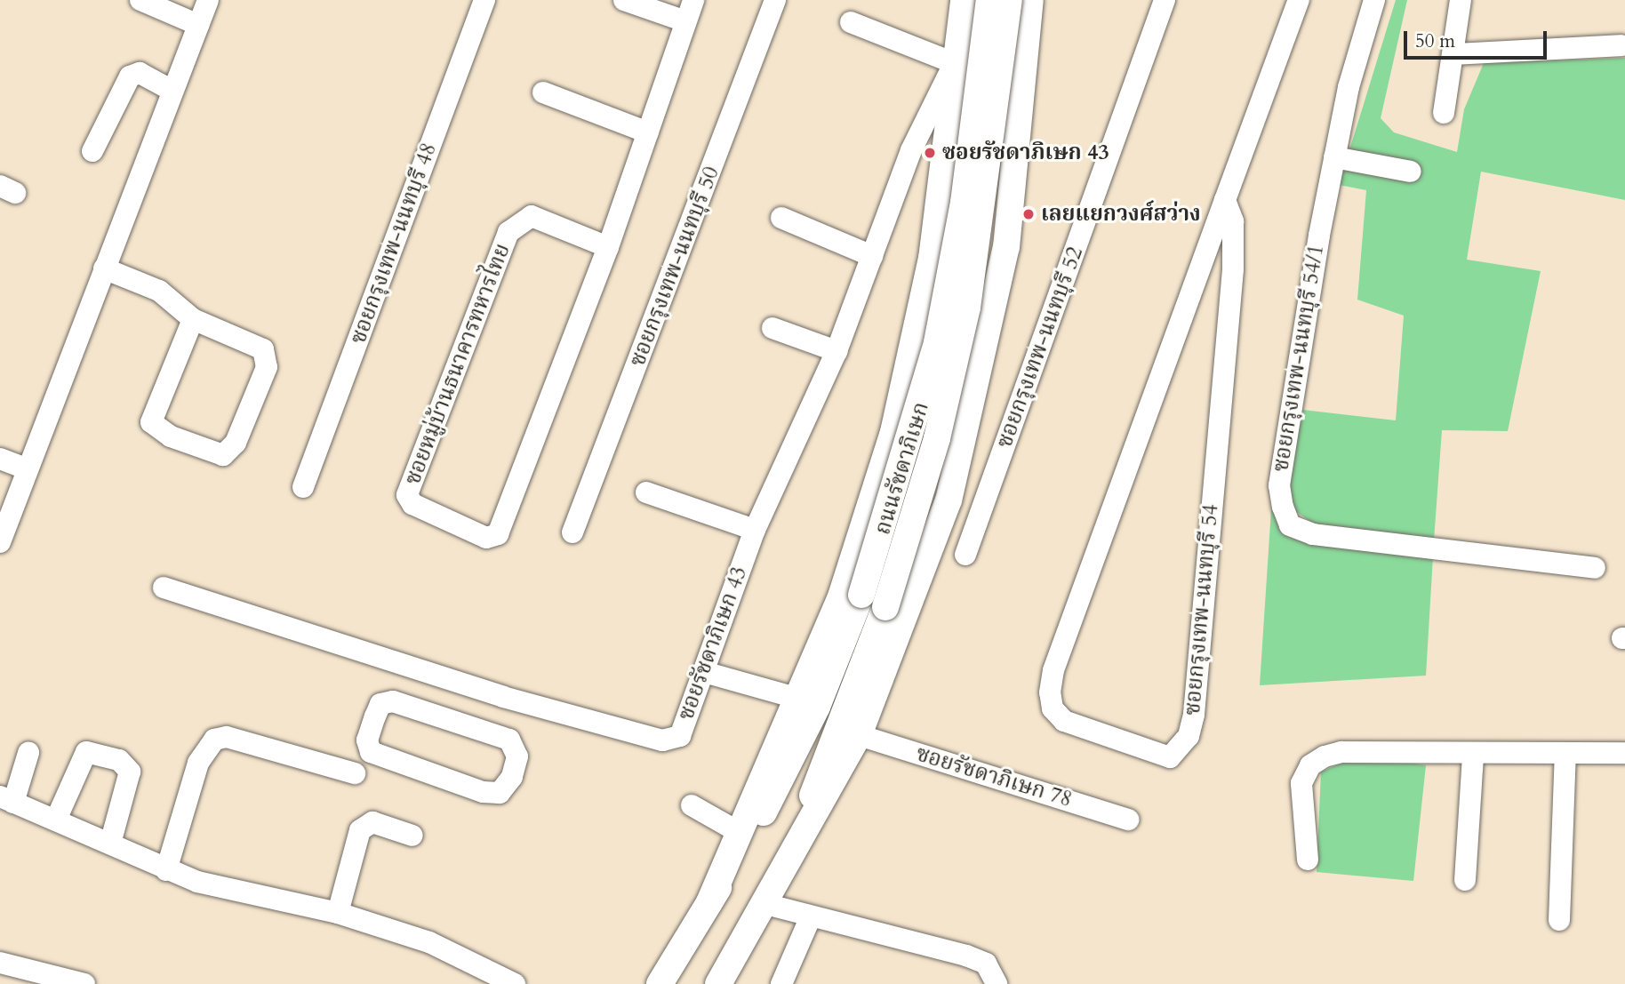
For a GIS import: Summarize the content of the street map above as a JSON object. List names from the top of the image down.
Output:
{
  "streets": {
    "main road": ["ถนนรัชดาภิเษก"],
    "street": [
      "ซอยกรุงเทพ-นนทบุรี 48",
      "ซอยกรุงเทพ-นนทบุรี 50",
      "ซอยกรุงเทพ-นนทบุรี 52",
      "ซอยกรุงเทพ-นนทบุรี 54/1",
      "ซอยหมู่บ้านธนาคารทหารไทย",
      "ซอยกรุงเทพ-นนทบุรี 54",
      "ซอยรัชดาภิเษก 43",
      "ซอยรัชดาภิเษก 78"
    ]
  },
  "crossings": [
    ["ถนนรัชดาภิเษก", "ซอยรัชดาภิเษก 43"],
    ["ถนนรัชดาภิเษก", "ซอยรัชดาภิเษก 78"]
  ],
  "places": ["ซอยรัชดาภิเษก 43", "เลยแยกวงศ์สว่าง"],
  "scale_bar": "50 m"
}
